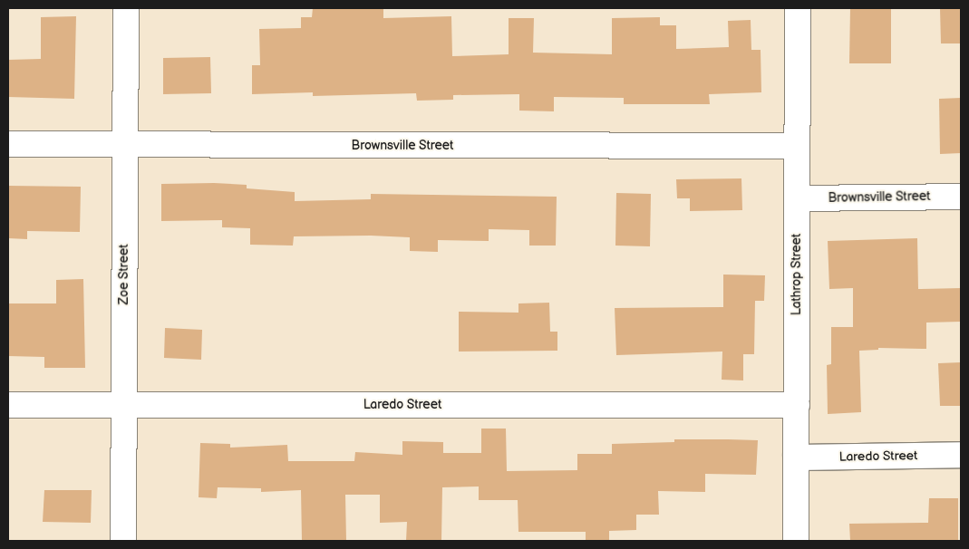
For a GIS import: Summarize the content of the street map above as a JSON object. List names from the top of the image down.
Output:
{
  "streets": {
    "street": [
      "Brownsville Street",
      "Zoe Street",
      "Lathrop Street",
      "Laredo Street"
    ]
  },
  "crossings": [
    ["Brownsville Street", "Zoe Street"],
    ["Brownsville Street", "Lathrop Street"],
    ["Zoe Street", "Laredo Street"],
    ["Lathrop Street", "Laredo Street"]
  ]
}
